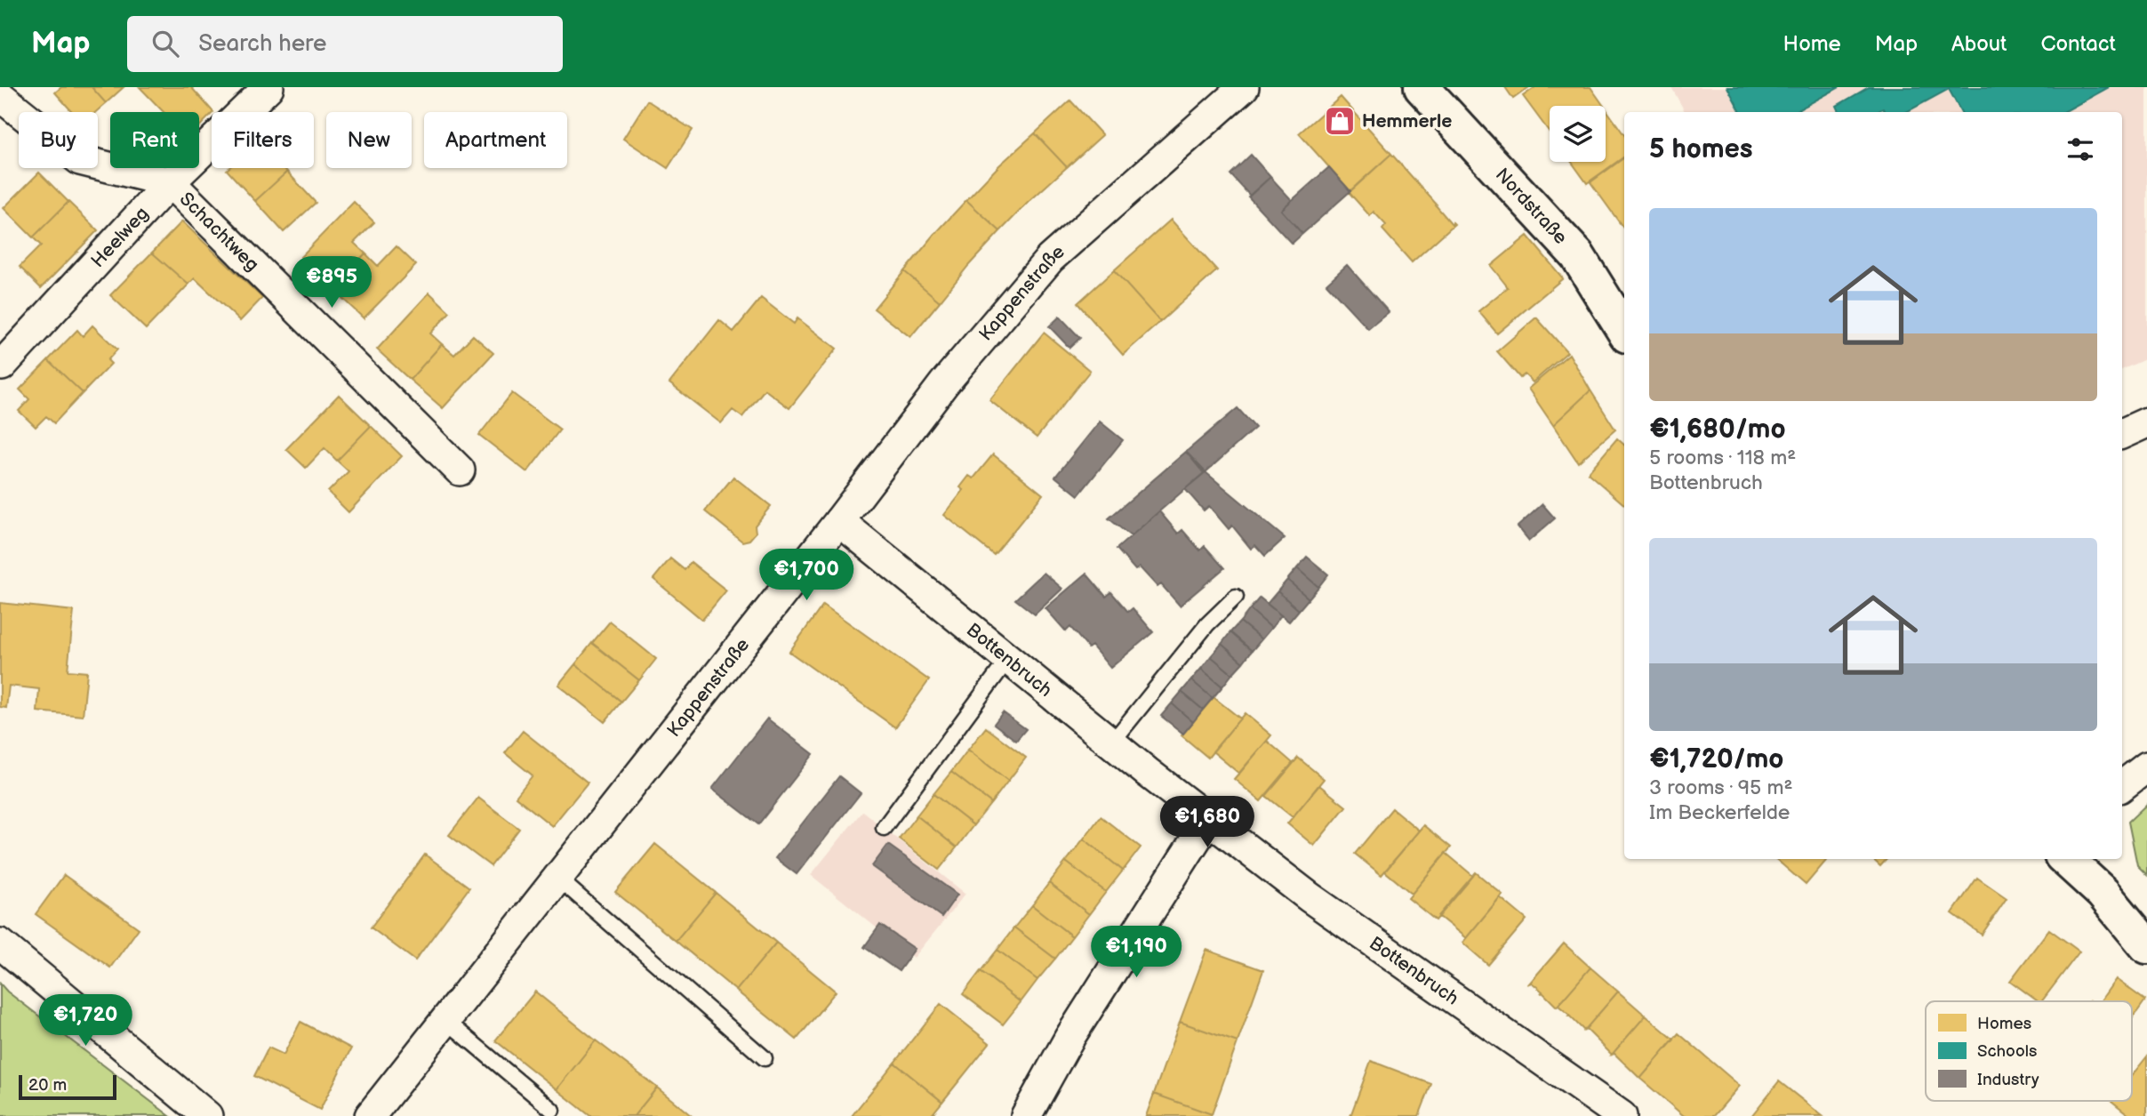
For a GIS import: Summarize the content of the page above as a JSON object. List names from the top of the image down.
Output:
{
  "streets": {
    "street": [
      "Nordstraße",
      "Schachtweg",
      "Heelweg",
      "Kappenstraße",
      "Bottenbruch"
    ]
  },
  "crossings": [
    ["Schachtweg", "Heelweg"],
    ["Kappenstraße", "Bottenbruch"]
  ],
  "places": {
    "shop": ["Hemmerle"]
  },
  "legend": ["Homes", "Schools", "Industry"],
  "scale_bar": "20 m",
  "page": {
    "header": "Map",
    "search": "Search here",
    "nav": [
      "Home",
      "Map",
      "About",
      "Contact"
    ],
    "chip": [
      "Buy",
      "Rent",
      "Filters",
      "New",
      "Apartment"
    ],
    "heading": "5 homes",
    "list": [
      {
        "name": "€1,680/mo",
        "note": "5 rooms · 118 m² · Bottenbruch"
      },
      {
        "name": "€1,720/mo",
        "note": "3 rooms · 95 m² · Im Beckerfelde"
      }
    ],
    "price": [
      "€895",
      "€1,700",
      "€1,680",
      "€1,190",
      "€1,720"
    ],
    "scale": "20 m"
  }
}
